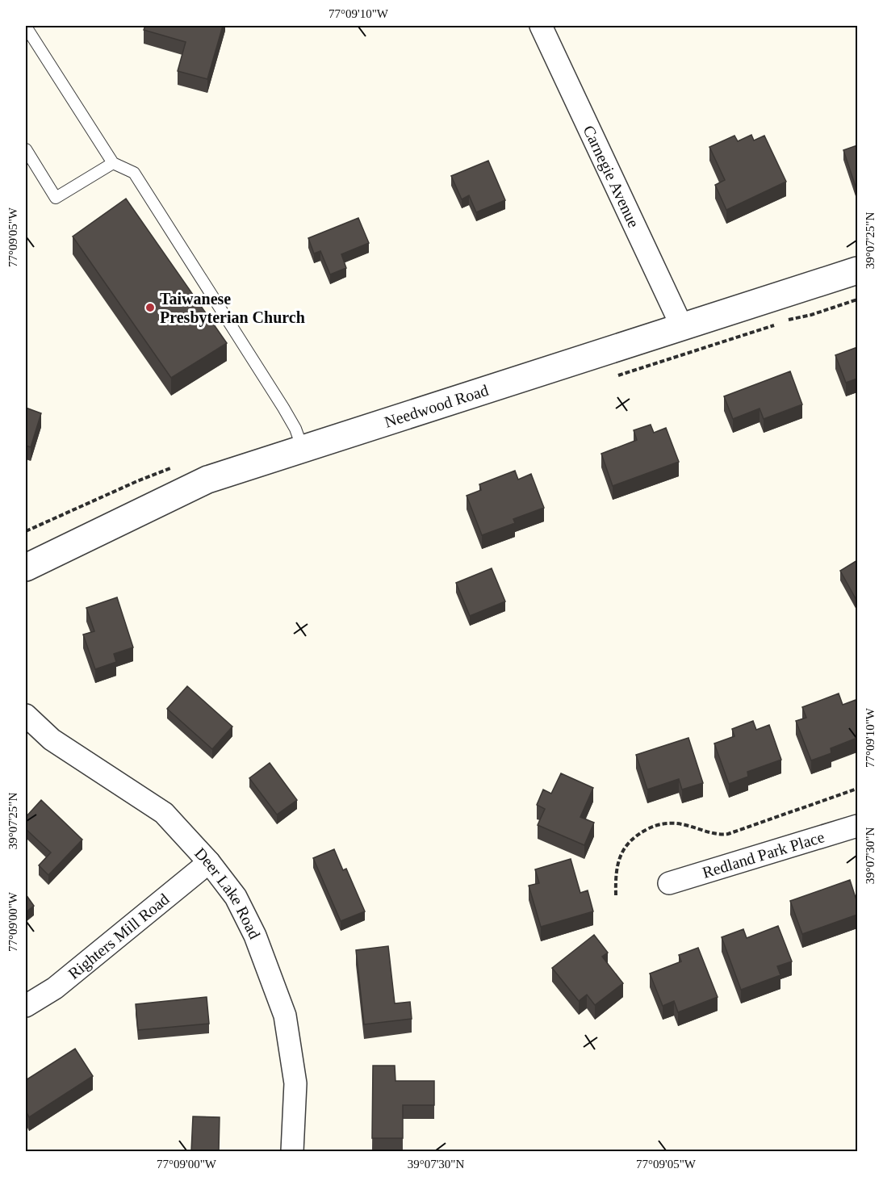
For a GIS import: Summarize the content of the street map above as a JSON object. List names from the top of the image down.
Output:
{
  "streets": {
    "street": [
      "Carnegie Avenue",
      "Needwood Road",
      "Redland Park Place",
      "Deer Lake Road",
      "Righters Mill Road"
    ]
  },
  "crossings": [
    ["Carnegie Avenue", "Needwood Road"],
    ["Deer Lake Road", "Righters Mill Road"]
  ],
  "places": ["Taiwanese Presbyterian Church"],
  "coordinates": [
    "77°09'10\"W",
    "77°09'05\"W",
    "39°07'25\"N",
    "39°07'30\"N",
    "77°09'00\"W"
  ]
}
